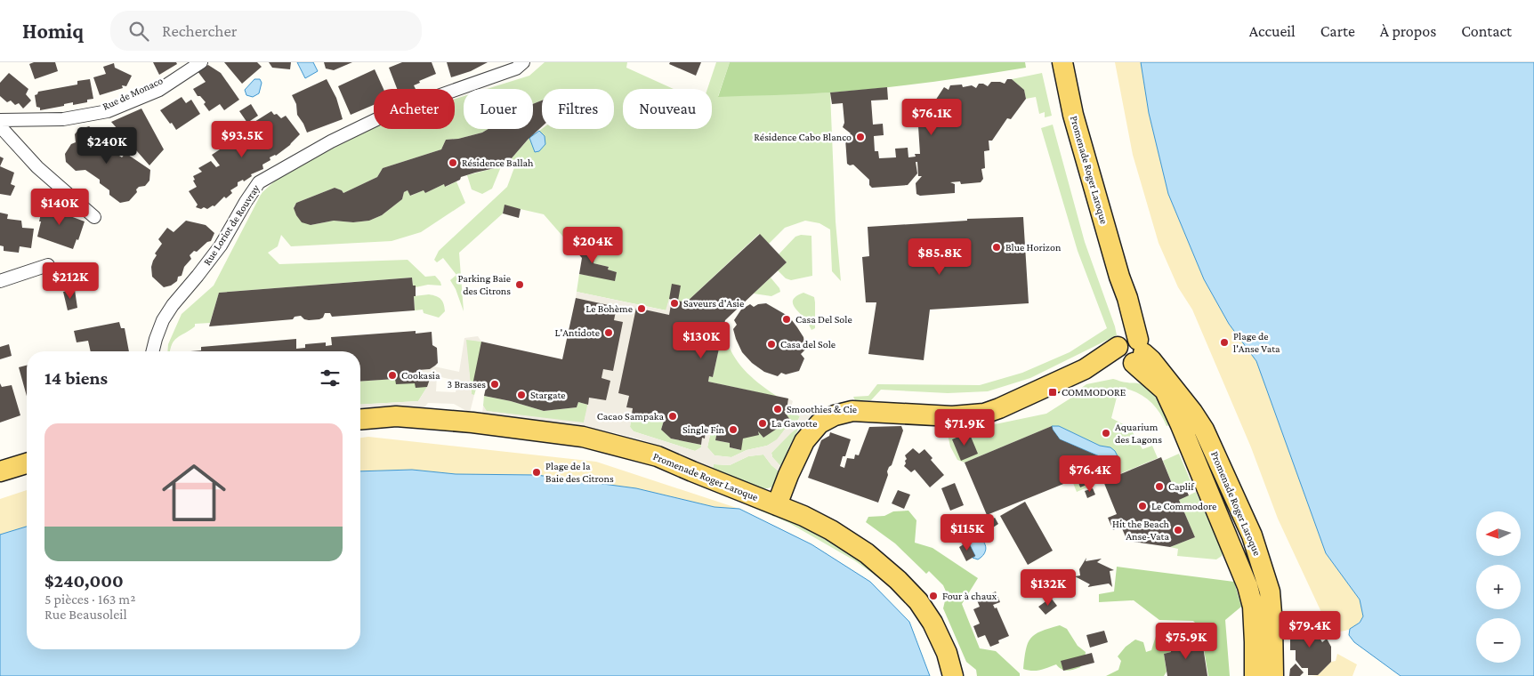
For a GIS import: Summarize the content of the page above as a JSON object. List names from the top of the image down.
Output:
{
  "streets": {
    "main road": ["Promenade Roger Laroque"],
    "street": ["Rue de Monaco", "Rue Loriot de Rouvray"]
  },
  "places": {
    "other": [
      "Résidence Cabo Blanco",
      "Résidence Ballah",
      "Blue Horizon",
      "Parking Baie des Citrons",
      "Saveurs d'Asie",
      "Le Bohème",
      "Casa Del Sole",
      "L'Antidote",
      "Plage de l'Anse Vata",
      "Casa del Sole",
      "Cookasia",
      "3 Brasses",
      "Stargate",
      "Smoothies & Cie",
      "Cacao Sampaka",
      "La Gavotte",
      "Single Fin",
      "Aquarium des Lagons",
      "Plage de la Baie des Citrons",
      "Caplif",
      "Le Commodore",
      "Hit the Beach Anse-Vata",
      "Four à chaux"
    ],
    "transit": ["COMMODORE"]
  },
  "north": "left",
  "page": {
    "header": "Homiq",
    "search": "Rechercher",
    "nav": [
      "Accueil",
      "Carte",
      "À propos",
      "Contact"
    ],
    "chip": [
      "Acheter",
      "Louer",
      "Filtres",
      "Nouveau"
    ],
    "price": [
      "$76.1K",
      "$93.5K",
      "$240K",
      "$140K",
      "$204K",
      "$85.8K",
      "$212K",
      "$130K",
      "$71.9K",
      "$76.4K",
      "$115K",
      "$132K",
      "$79.4K",
      "$75.9K"
    ],
    "heading": "14 biens",
    "list": [
      {
        "name": "$240,000",
        "note": "5 pièces · 163 m² · Rue Beausoleil"
      }
    ],
    "map_buttons": ["+", "−"]
  }
}
